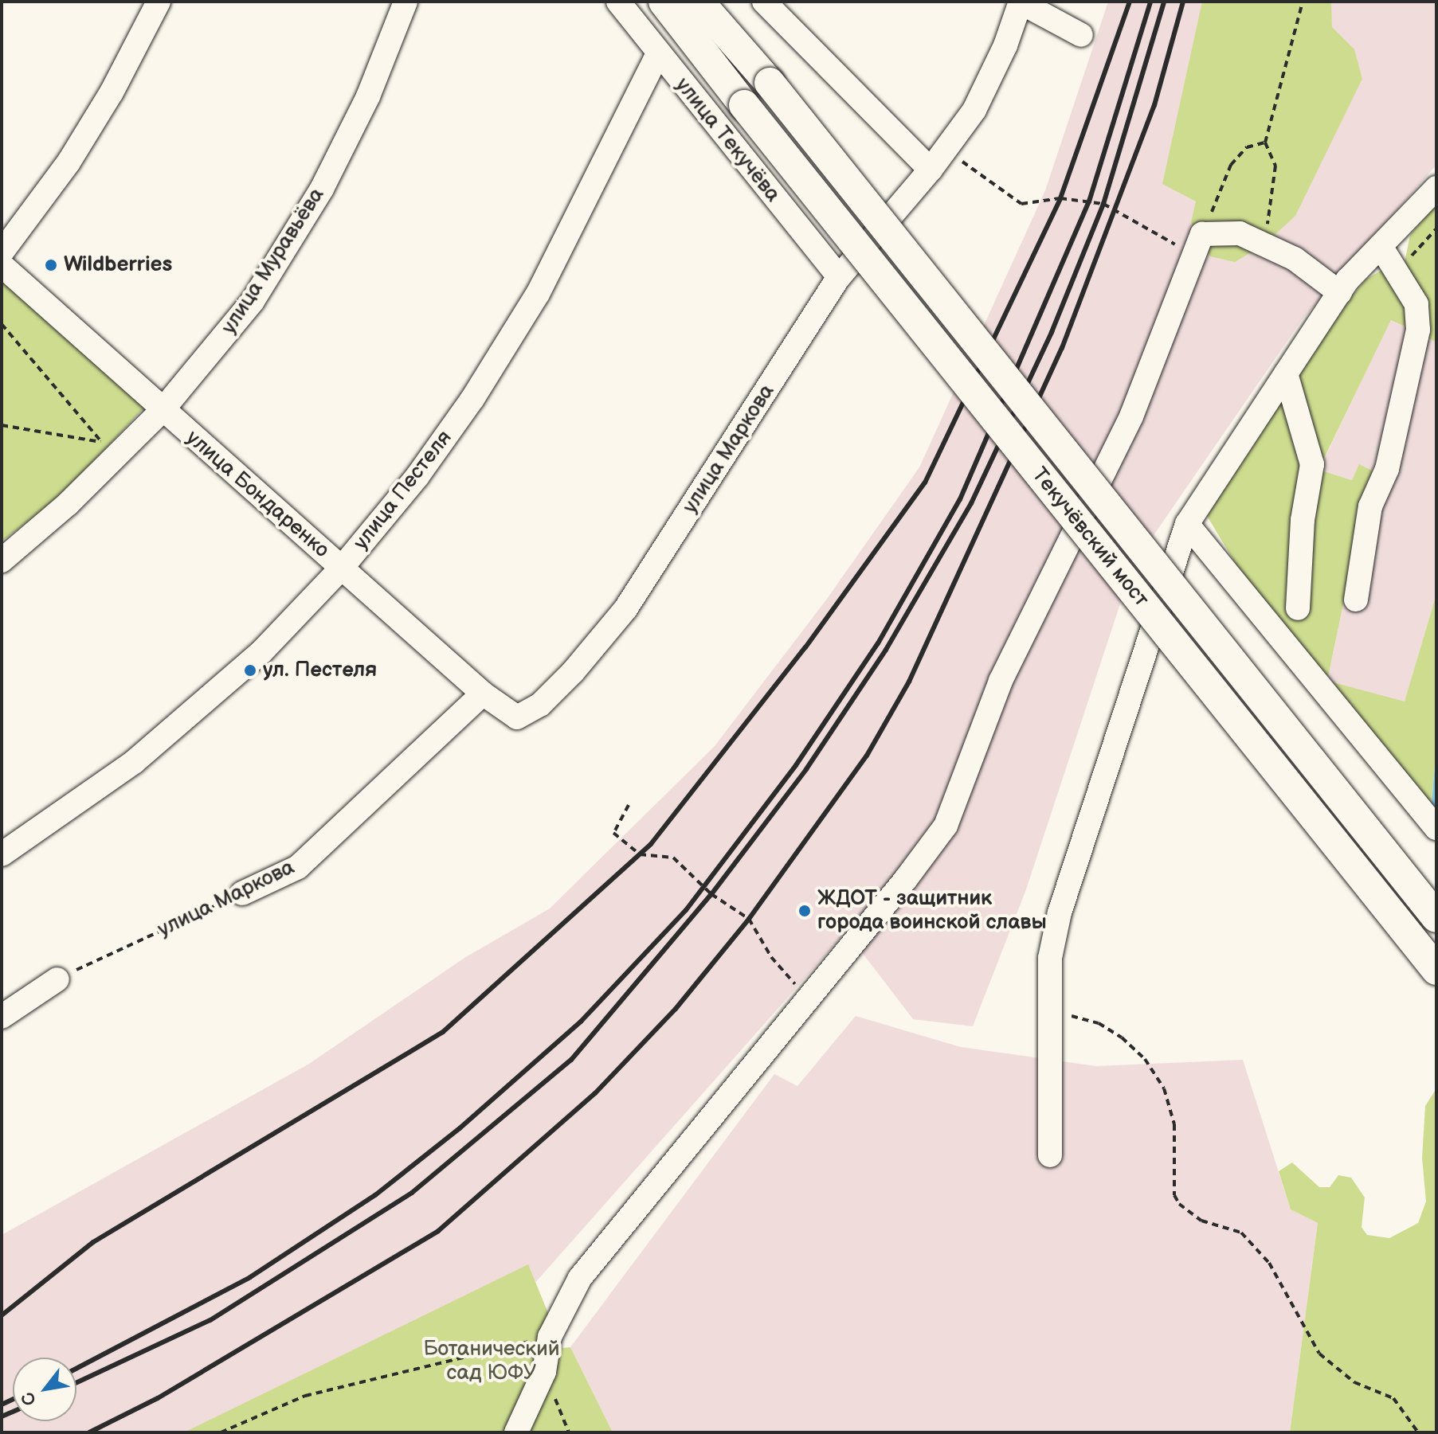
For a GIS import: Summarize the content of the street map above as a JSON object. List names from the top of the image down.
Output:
{
  "streets": {
    "main road": ["Текучёвский мост"],
    "street": [
      "улица Текучёва",
      "улица Муравьёва",
      "улица Маркова",
      "улица Пестеля",
      "улица Бондаренко"
    ]
  },
  "crossings": [
    ["улица Текучёва", "улица Маркова"],
    ["улица Текучёва", "улица Пестеля"],
    ["улица Муравьёва", "улица Бондаренко"],
    ["улица Маркова", "улица Бондаренко"],
    ["улица Пестеля", "улица Бондаренко"]
  ],
  "parks": ["Ботанический сад ЮФУ"],
  "places": ["Wildberries", "ул. Пестеля", "ЖДОТ - защитник города воинской славы"],
  "north": "bottom left"
}
